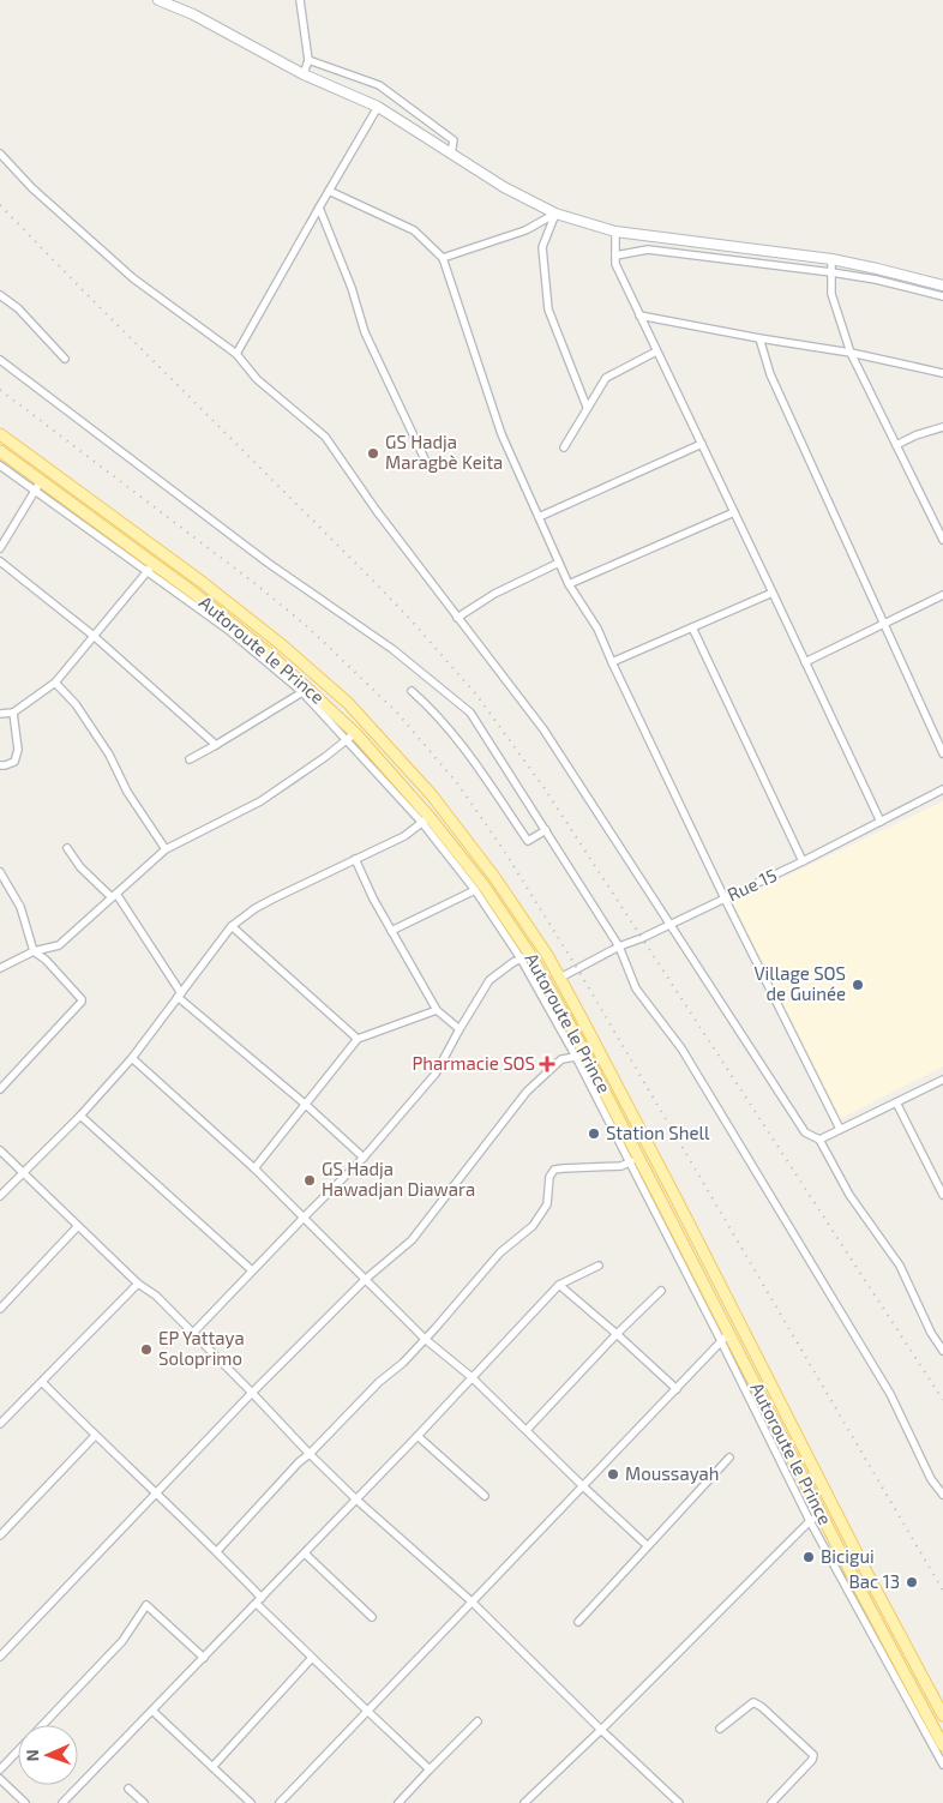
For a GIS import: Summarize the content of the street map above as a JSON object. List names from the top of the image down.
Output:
{
  "streets": {
    "main road": ["Autoroute le Prince"],
    "street": ["Rue 15"]
  },
  "crossings": [
    ["Autoroute le Prince", "Rue 15"]
  ],
  "places": {
    "other": [
      "GS Hadja Maragbè Keita",
      "Village SOS de Guinée",
      "Station Shell",
      "GS Hadja Hawadjan Diawara",
      "EP Yattaya Soloprimo",
      "Moussayah",
      "Bicigui",
      "Bac 13"
    ],
    "health": ["Pharmacie SOS"]
  },
  "north": "left"
}
